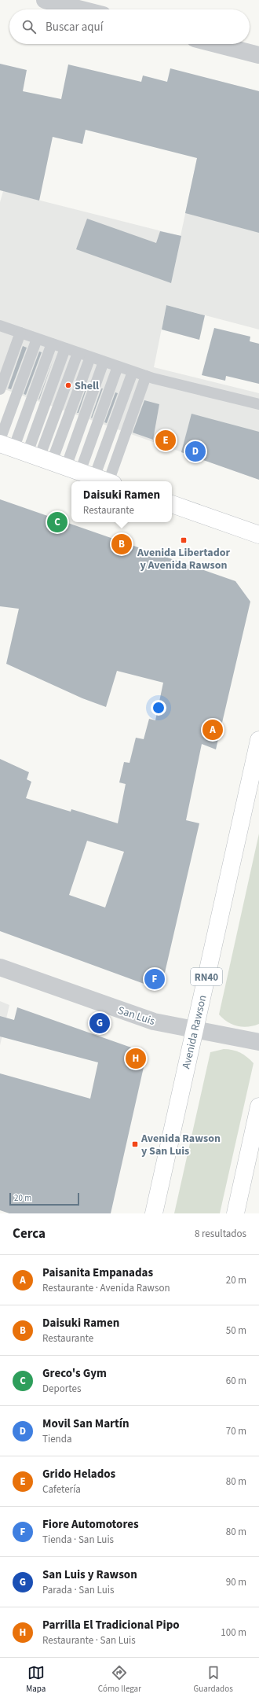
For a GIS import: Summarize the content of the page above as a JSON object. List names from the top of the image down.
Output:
{
  "streets": {
    "main road": ["RN40", "Avenida Rawson"],
    "street": ["San Luis"]
  },
  "crossings": [
    ["San Luis", "Avenida Rawson"]
  ],
  "places": {
    "other": ["Shell"],
    "transit": ["Avenida Libertador y Avenida Rawson", "Avenida Rawson y San Luis"]
  },
  "scale_bar": "20 m",
  "page": {
    "search": "Buscar aquí",
    "pins": [
      "E",
      "D",
      "C",
      "B",
      "A",
      "F",
      "G",
      "H"
    ],
    "popup": ["Daisuki Ramen", "Restaurante"],
    "scale": "20 m",
    "heading": ["Cerca", "8 resultados"],
    "list": [
      {
        "mark": "A",
        "name": "Paisanita Empanadas",
        "note": "Restaurante · Avenida Rawson",
        "value": "20 m"
      },
      {
        "mark": "B",
        "name": "Daisuki Ramen",
        "note": "Restaurante",
        "value": "50 m"
      },
      {
        "mark": "C",
        "name": "Greco's Gym",
        "note": "Deportes",
        "value": "60 m"
      },
      {
        "mark": "D",
        "name": "Movil San Martín",
        "note": "Tienda",
        "value": "70 m"
      },
      {
        "mark": "E",
        "name": "Grido Helados",
        "note": "Cafetería",
        "value": "80 m"
      },
      {
        "mark": "F",
        "name": "Fiore Automotores",
        "note": "Tienda · San Luis",
        "value": "80 m"
      },
      {
        "mark": "G",
        "name": "San Luis y Rawson",
        "note": "Parada · San Luis",
        "value": "90 m"
      },
      {
        "mark": "H",
        "name": "Parrilla El Tradicional Pipo",
        "note": "Restaurante · San Luis",
        "value": "100 m"
      }
    ],
    "nav": ["Mapa", "Cómo llegar", "Guardados"]
  }
}
